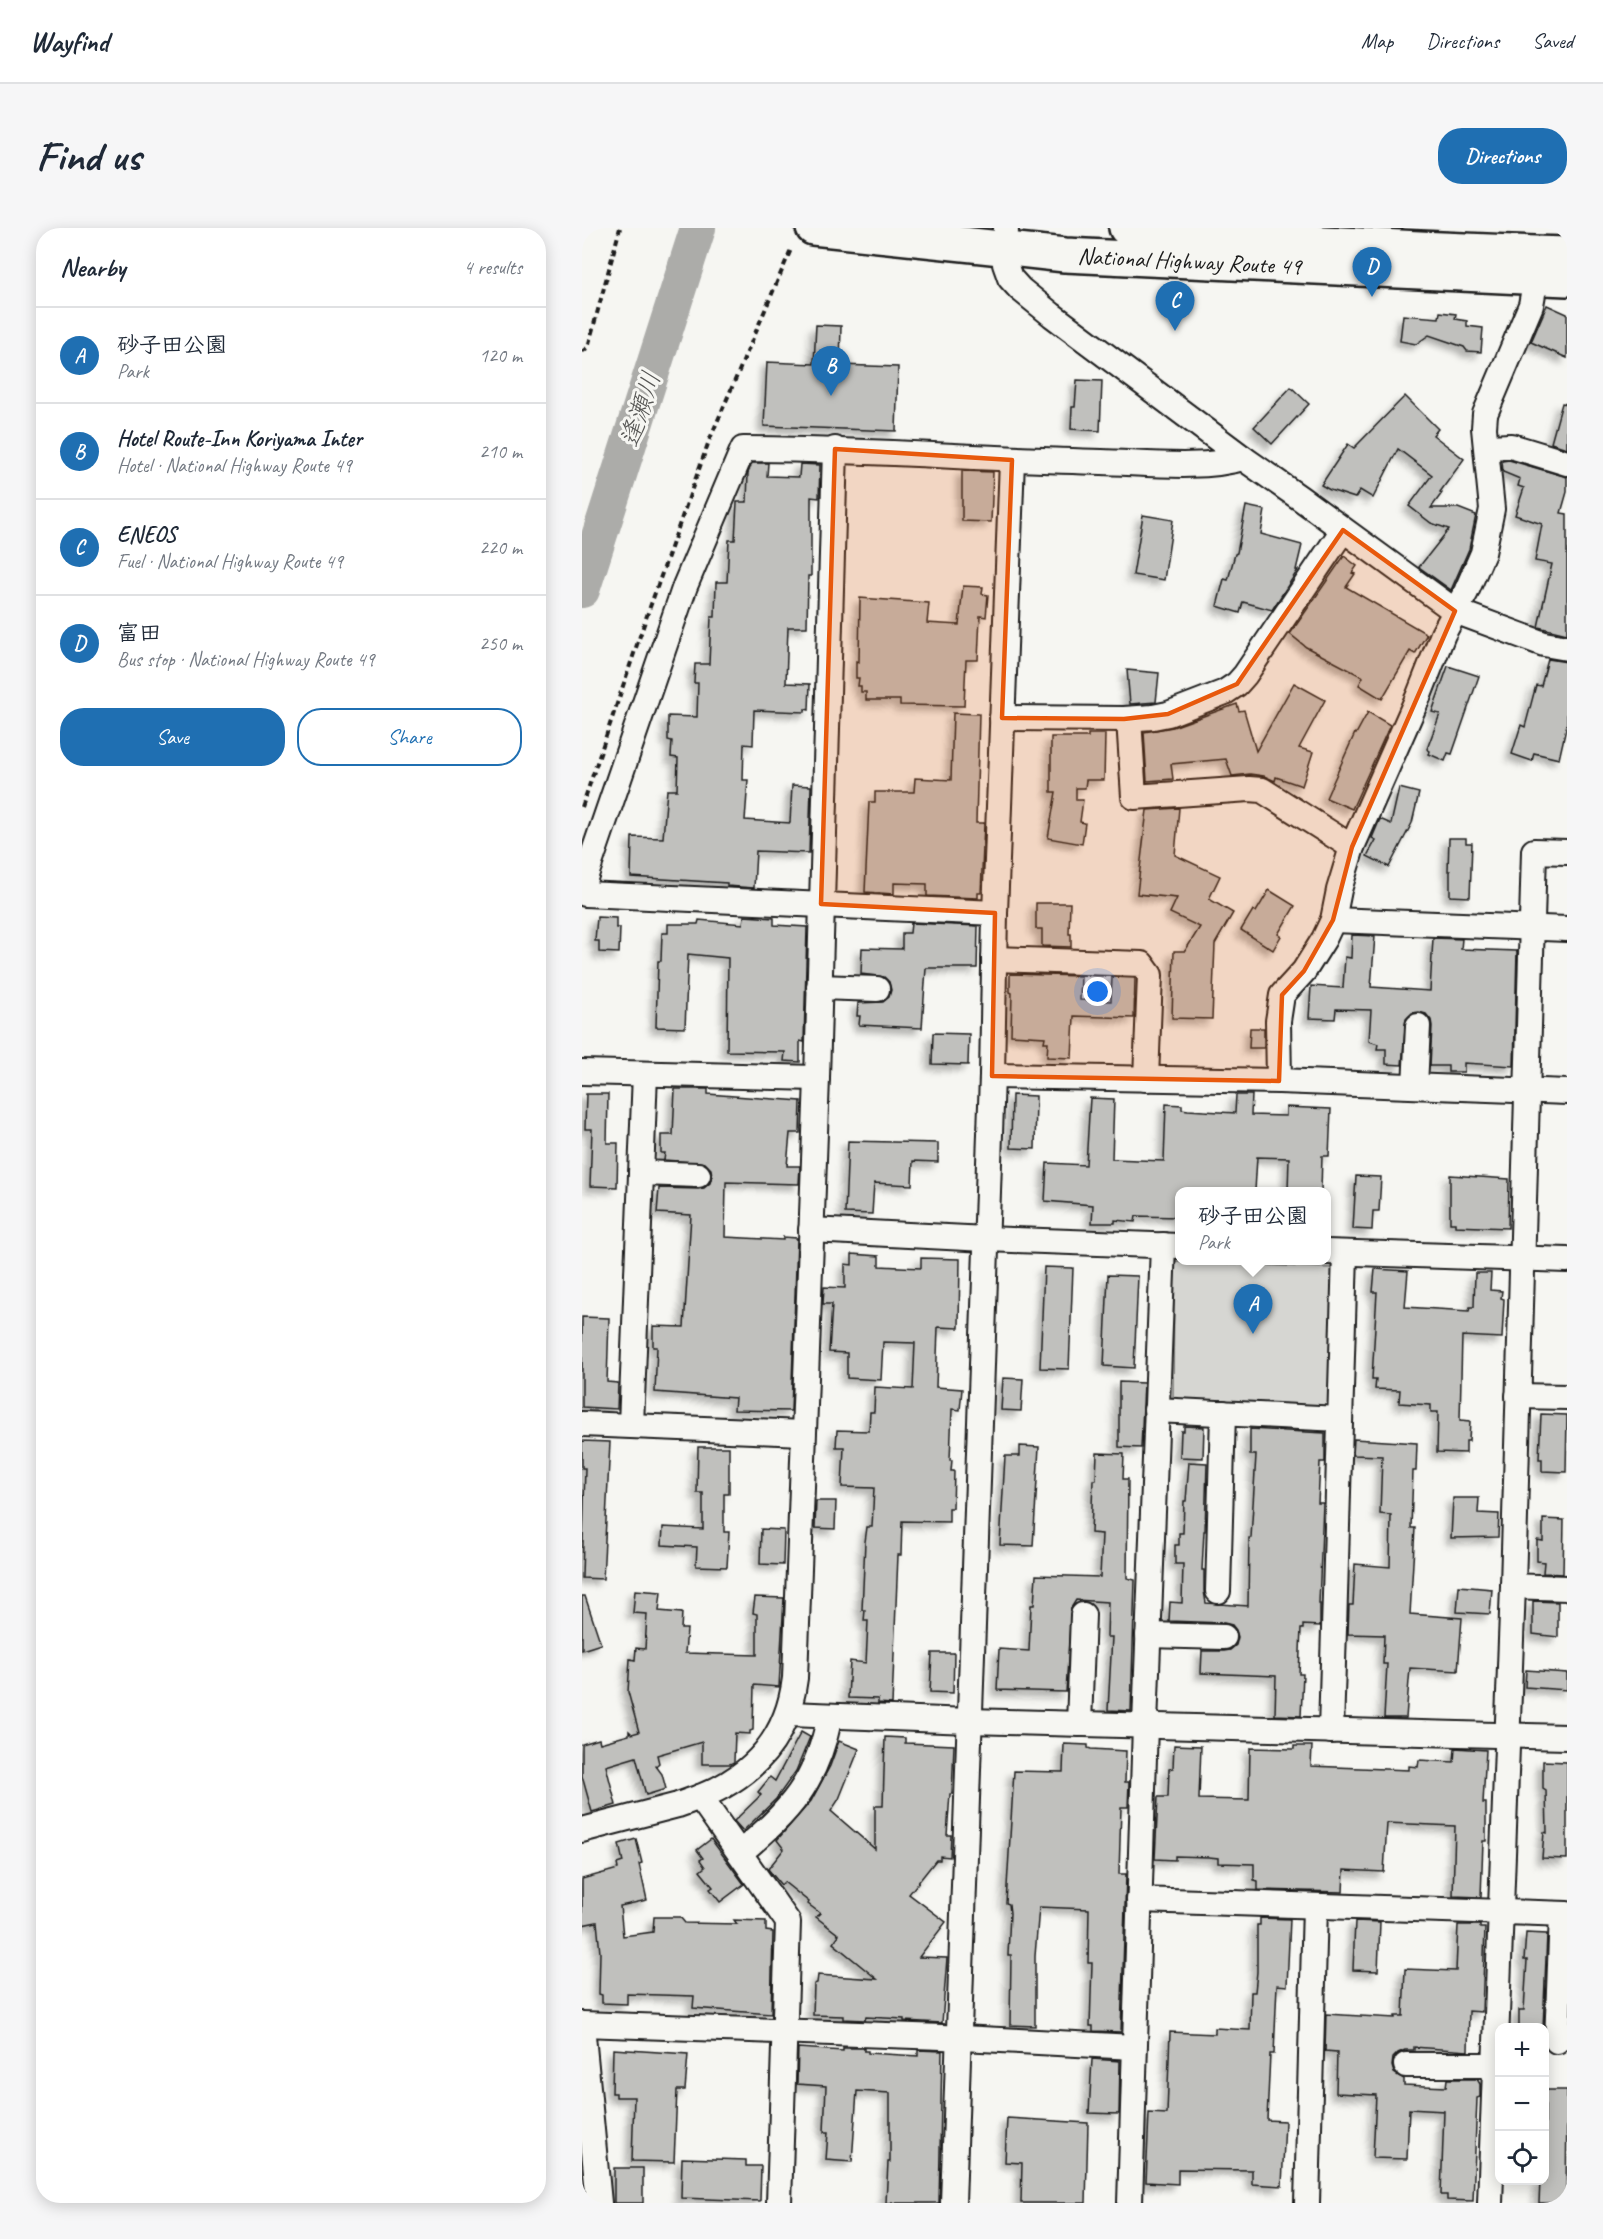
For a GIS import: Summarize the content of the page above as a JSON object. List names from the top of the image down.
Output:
{
  "streets": {
    "highway": ["National Highway Route 49"]
  },
  "water": ["逢瀬川"],
  "page": {
    "header": "Wayfind",
    "nav": ["Map", "Directions", "Saved"],
    "buttons": [
      "Directions",
      ["Save", "Share"]
    ],
    "title": "Find us",
    "heading": ["Nearby", "4 results"],
    "pins": [
      "D",
      "C",
      "B",
      "A"
    ],
    "list": [
      {
        "mark": "A",
        "name": "砂子田公園",
        "note": "Park",
        "value": "120 m"
      },
      {
        "mark": "B",
        "name": "Hotel Route-Inn Koriyama Inter",
        "note": "Hotel · National Highway Route 49",
        "value": "210 m"
      },
      {
        "mark": "C",
        "name": "ENEOS",
        "note": "Fuel · National Highway Route 49",
        "value": "220 m"
      },
      {
        "mark": "D",
        "name": "富田",
        "note": "Bus stop · National Highway Route 49",
        "value": "250 m"
      }
    ],
    "popup": ["砂子田公園", "Park"],
    "map_buttons": ["+", "−"]
  }
}
